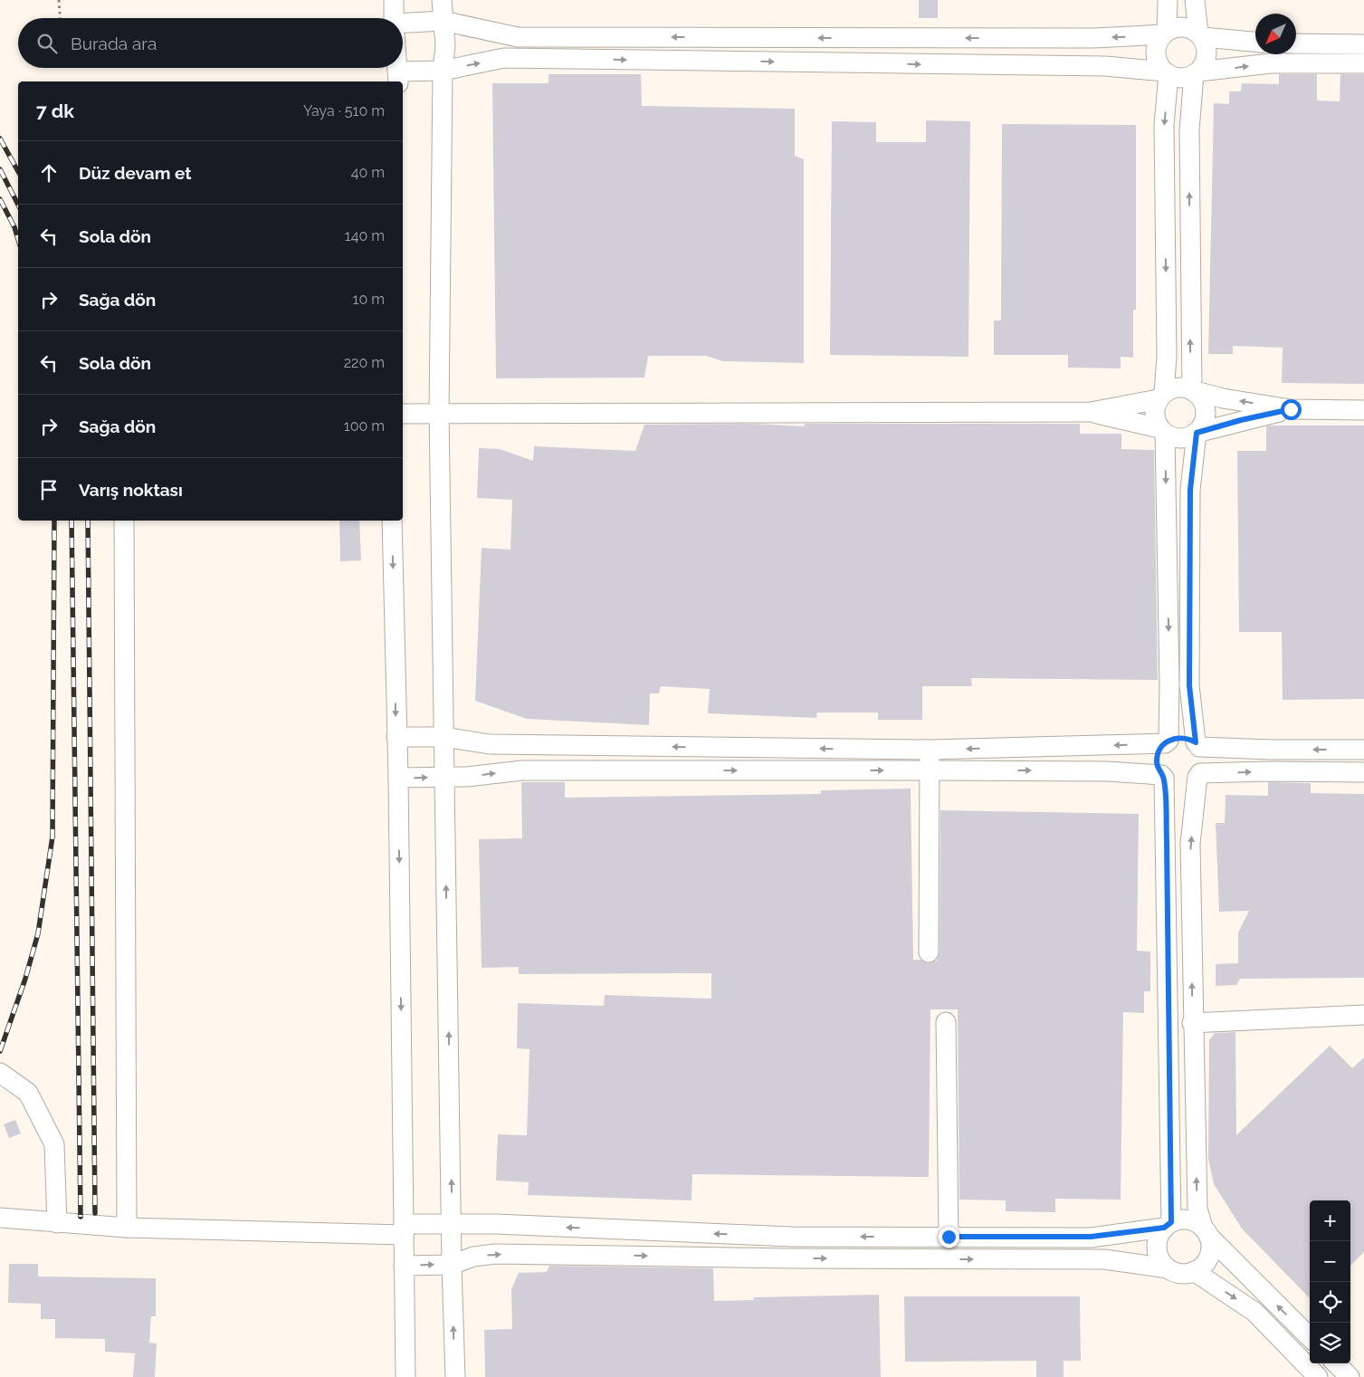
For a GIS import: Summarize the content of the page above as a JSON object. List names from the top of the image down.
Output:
{
  "north": "bottom left",
  "page": {
    "search": "Burada ara",
    "heading": ["7 dk", "Yaya · 510 m"],
    "list": [
      ["Düz devam et", "40 m"],
      ["Sola dön", "140 m"],
      ["Sağa dön", "10 m"],
      ["Sola dön", "220 m"],
      ["Sağa dön", "100 m"],
      "Varış noktası"
    ],
    "map_buttons": ["+", "−"]
  }
}
